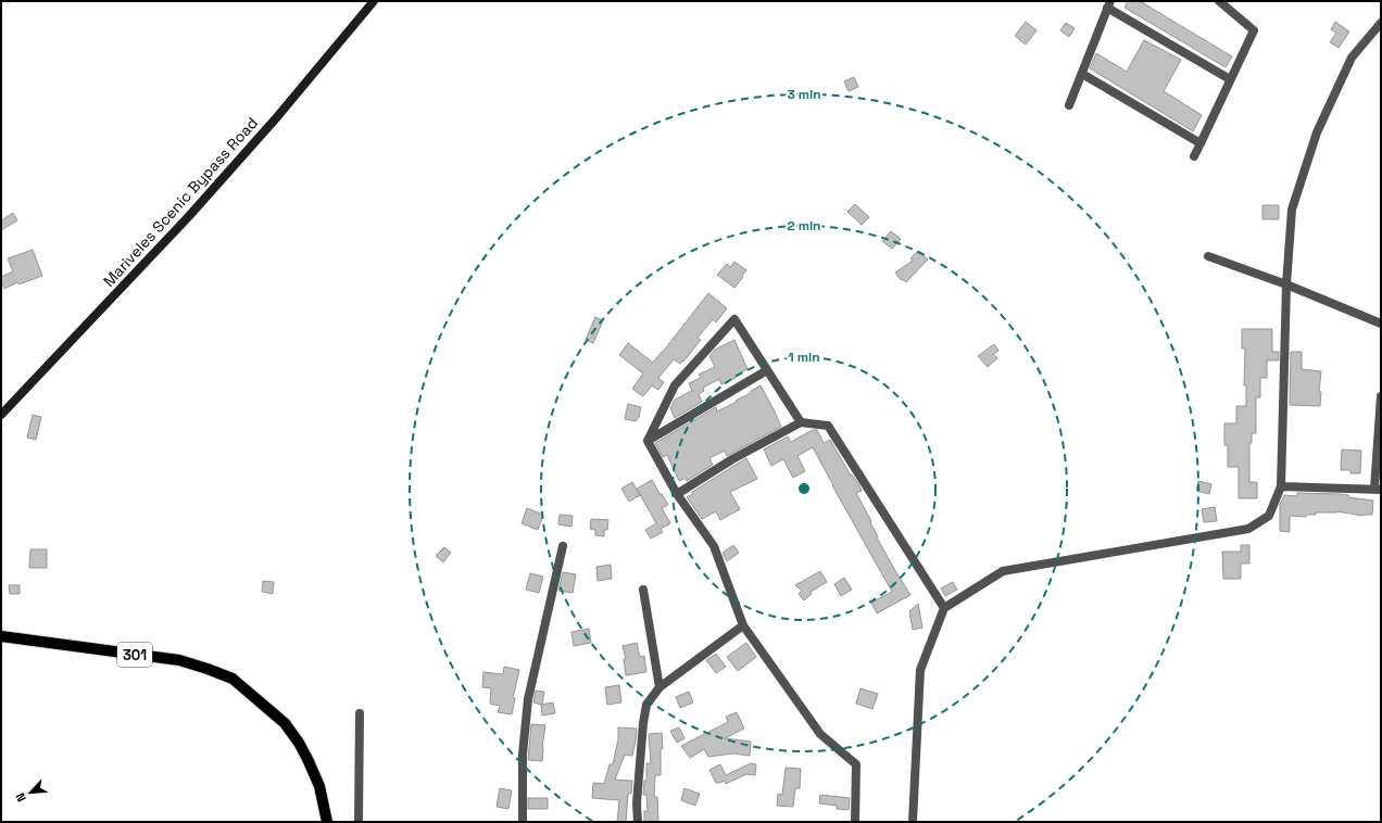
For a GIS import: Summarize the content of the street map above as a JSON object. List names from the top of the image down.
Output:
{
  "streets": {
    "main road": ["Mariveles Scenic Bypass Road", "301"]
  },
  "north": "bottom left",
  "rings": ["3 min", "2 min", "1 min"]
}
